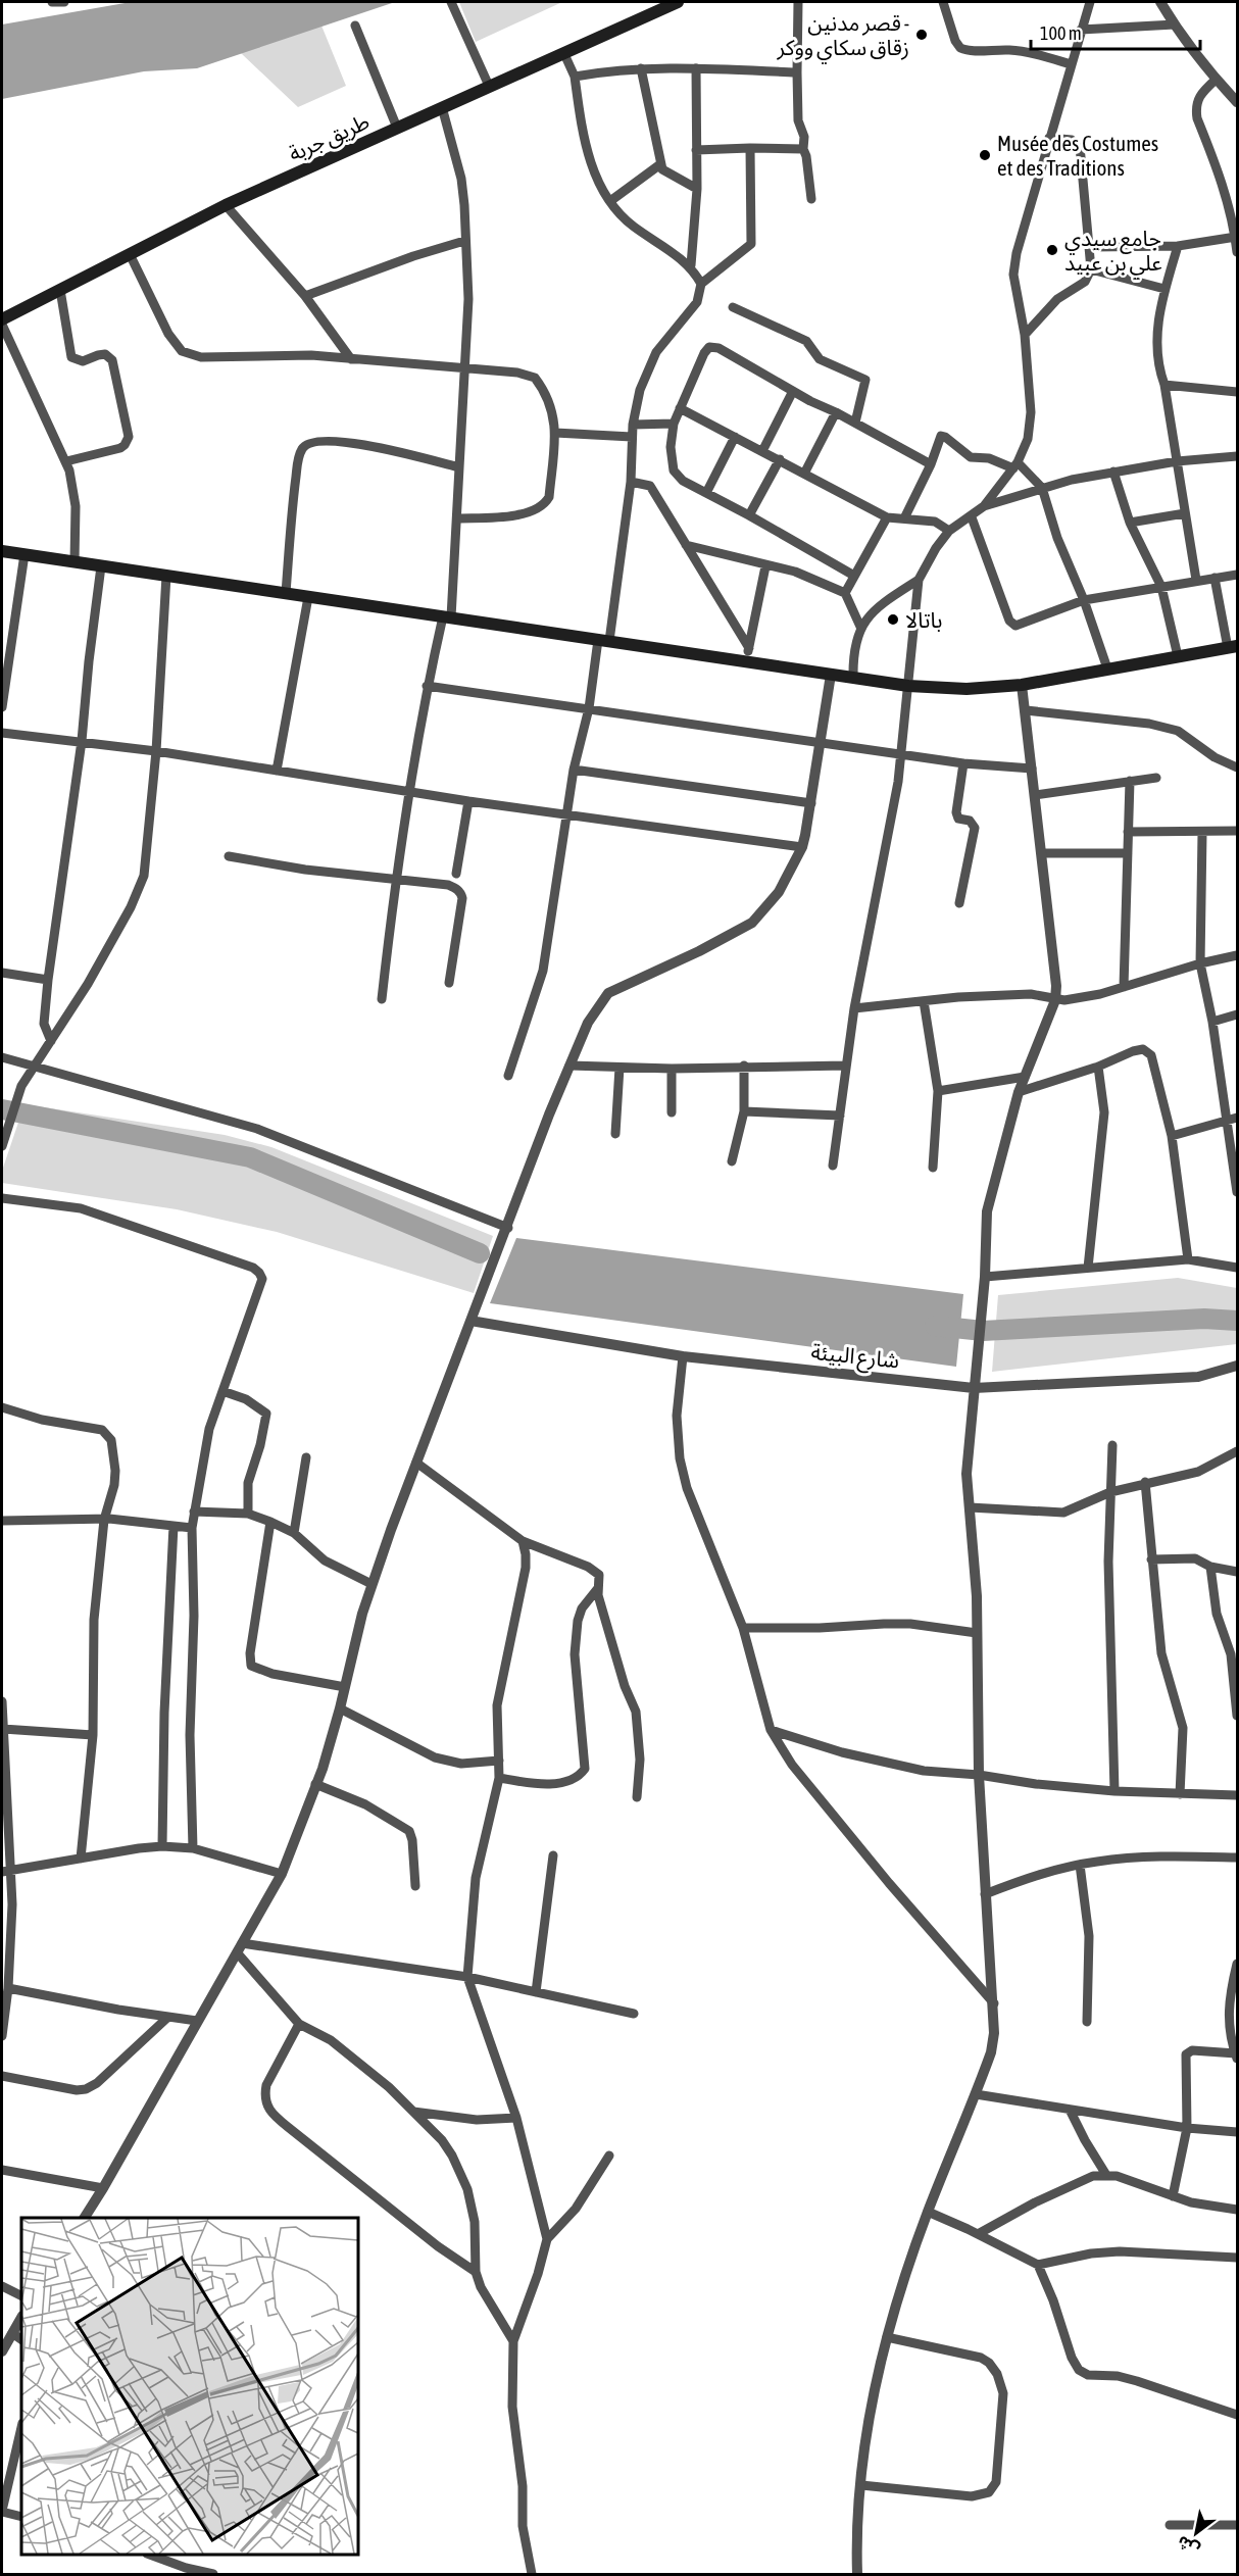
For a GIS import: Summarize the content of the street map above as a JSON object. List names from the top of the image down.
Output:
{
  "streets": {
    "main road": ["طريق جربة"],
    "street": ["شارع البيئة"]
  },
  "places": [
    "قصر مدنين - زقاق سكاي ووكر",
    "Musée des Costumes et des Traditions",
    "جامع سيدي علي بن عبيد",
    "باتالا"
  ],
  "scale_bar": "100 m",
  "north": "bottom left"
}
